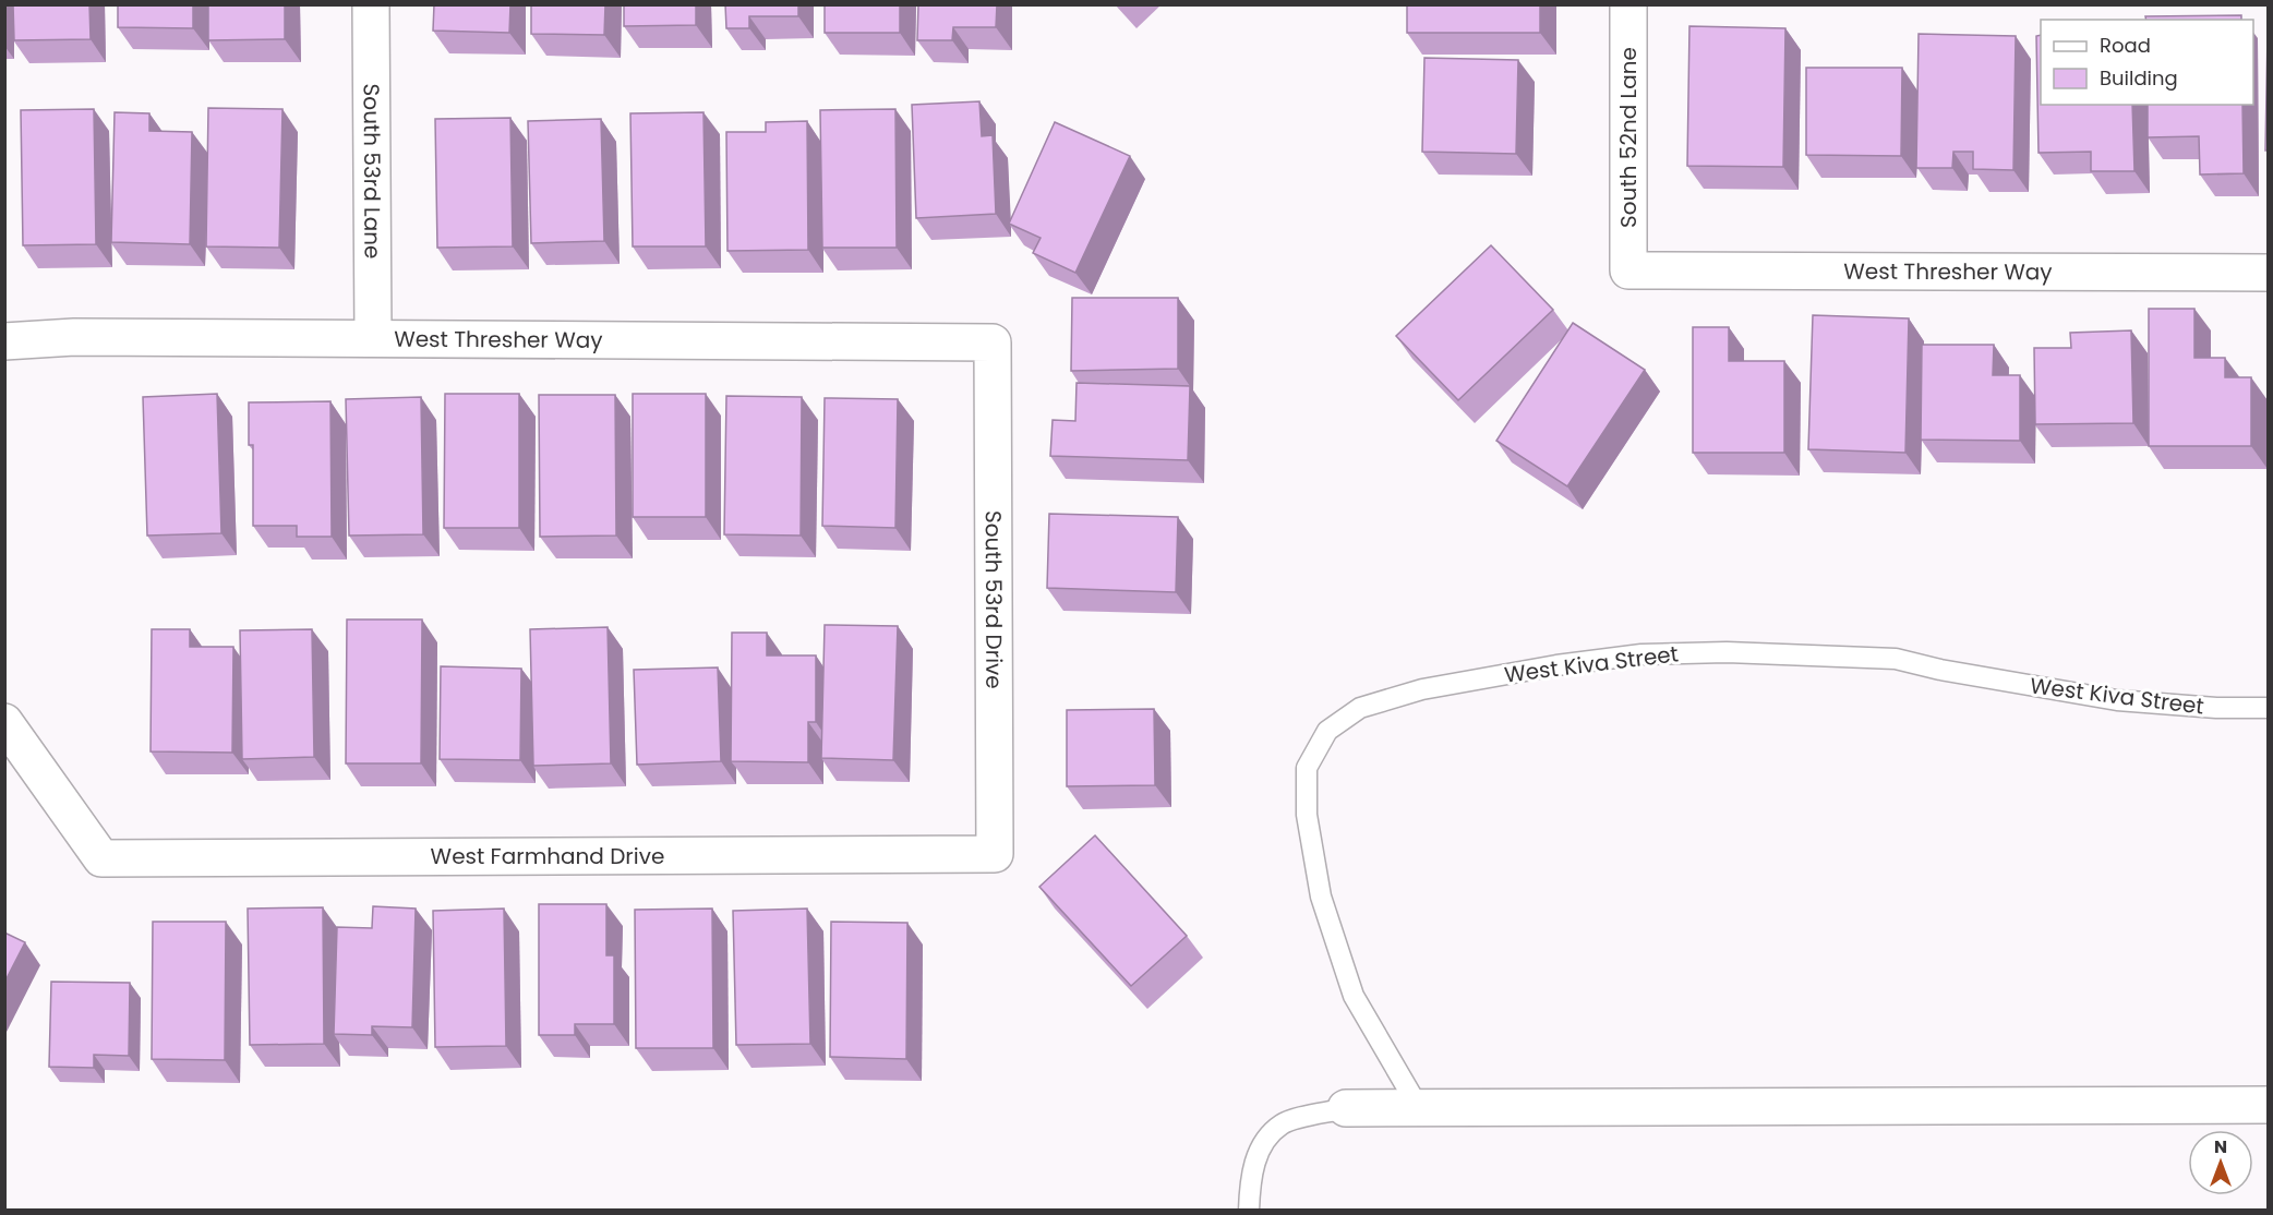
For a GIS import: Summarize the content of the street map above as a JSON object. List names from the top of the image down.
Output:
{
  "streets": {
    "street": [
      "South 52nd Lane",
      "South 53rd Lane",
      "West Thresher Way",
      "South 53rd Drive",
      "West Farmhand Drive"
    ],
    "lane": ["West Kiva Street"]
  },
  "crossings": [
    ["South 52nd Lane", "West Thresher Way"],
    ["South 53rd Lane", "West Thresher Way"],
    ["West Thresher Way", "South 53rd Drive"],
    ["South 53rd Drive", "West Farmhand Drive"]
  ],
  "legend": ["Road", "Building"],
  "north": "top"
}
